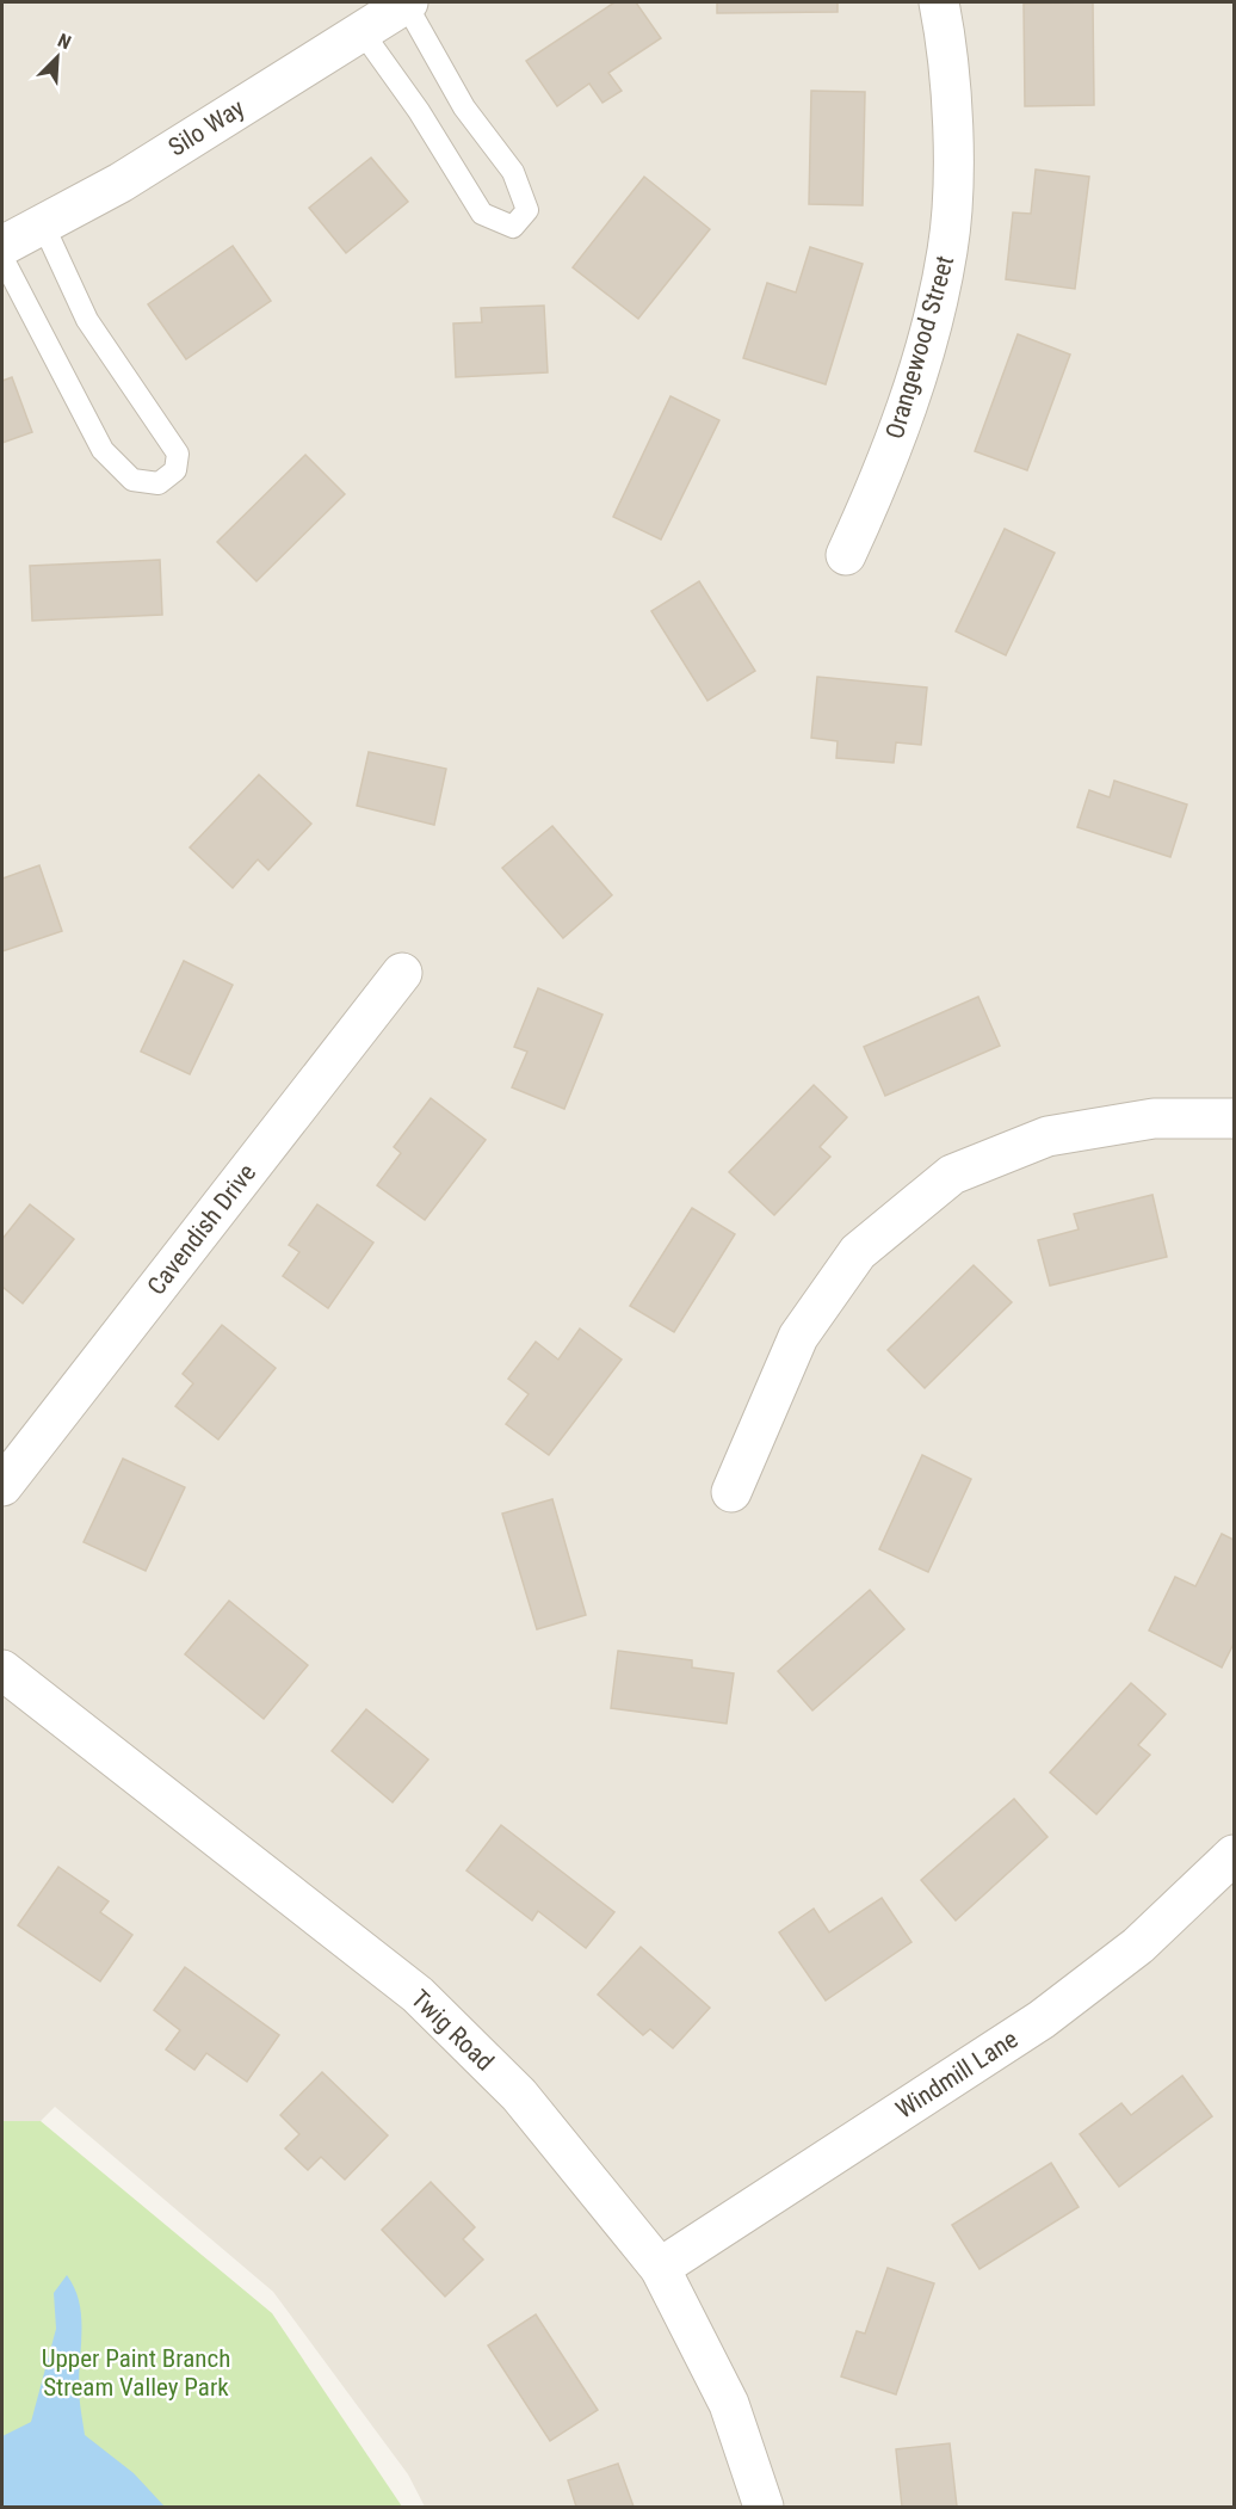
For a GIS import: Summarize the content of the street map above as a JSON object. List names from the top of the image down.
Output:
{
  "streets": {
    "street": [
      "Silo Way",
      "Orangewood Street",
      "Cavendish Drive",
      "Twig Road",
      "Windmill Lane"
    ]
  },
  "crossings": [
    ["Twig Road", "Windmill Lane"]
  ],
  "parks": ["Upper Paint Branch Stream Valley Park"],
  "north": "top right"
}
